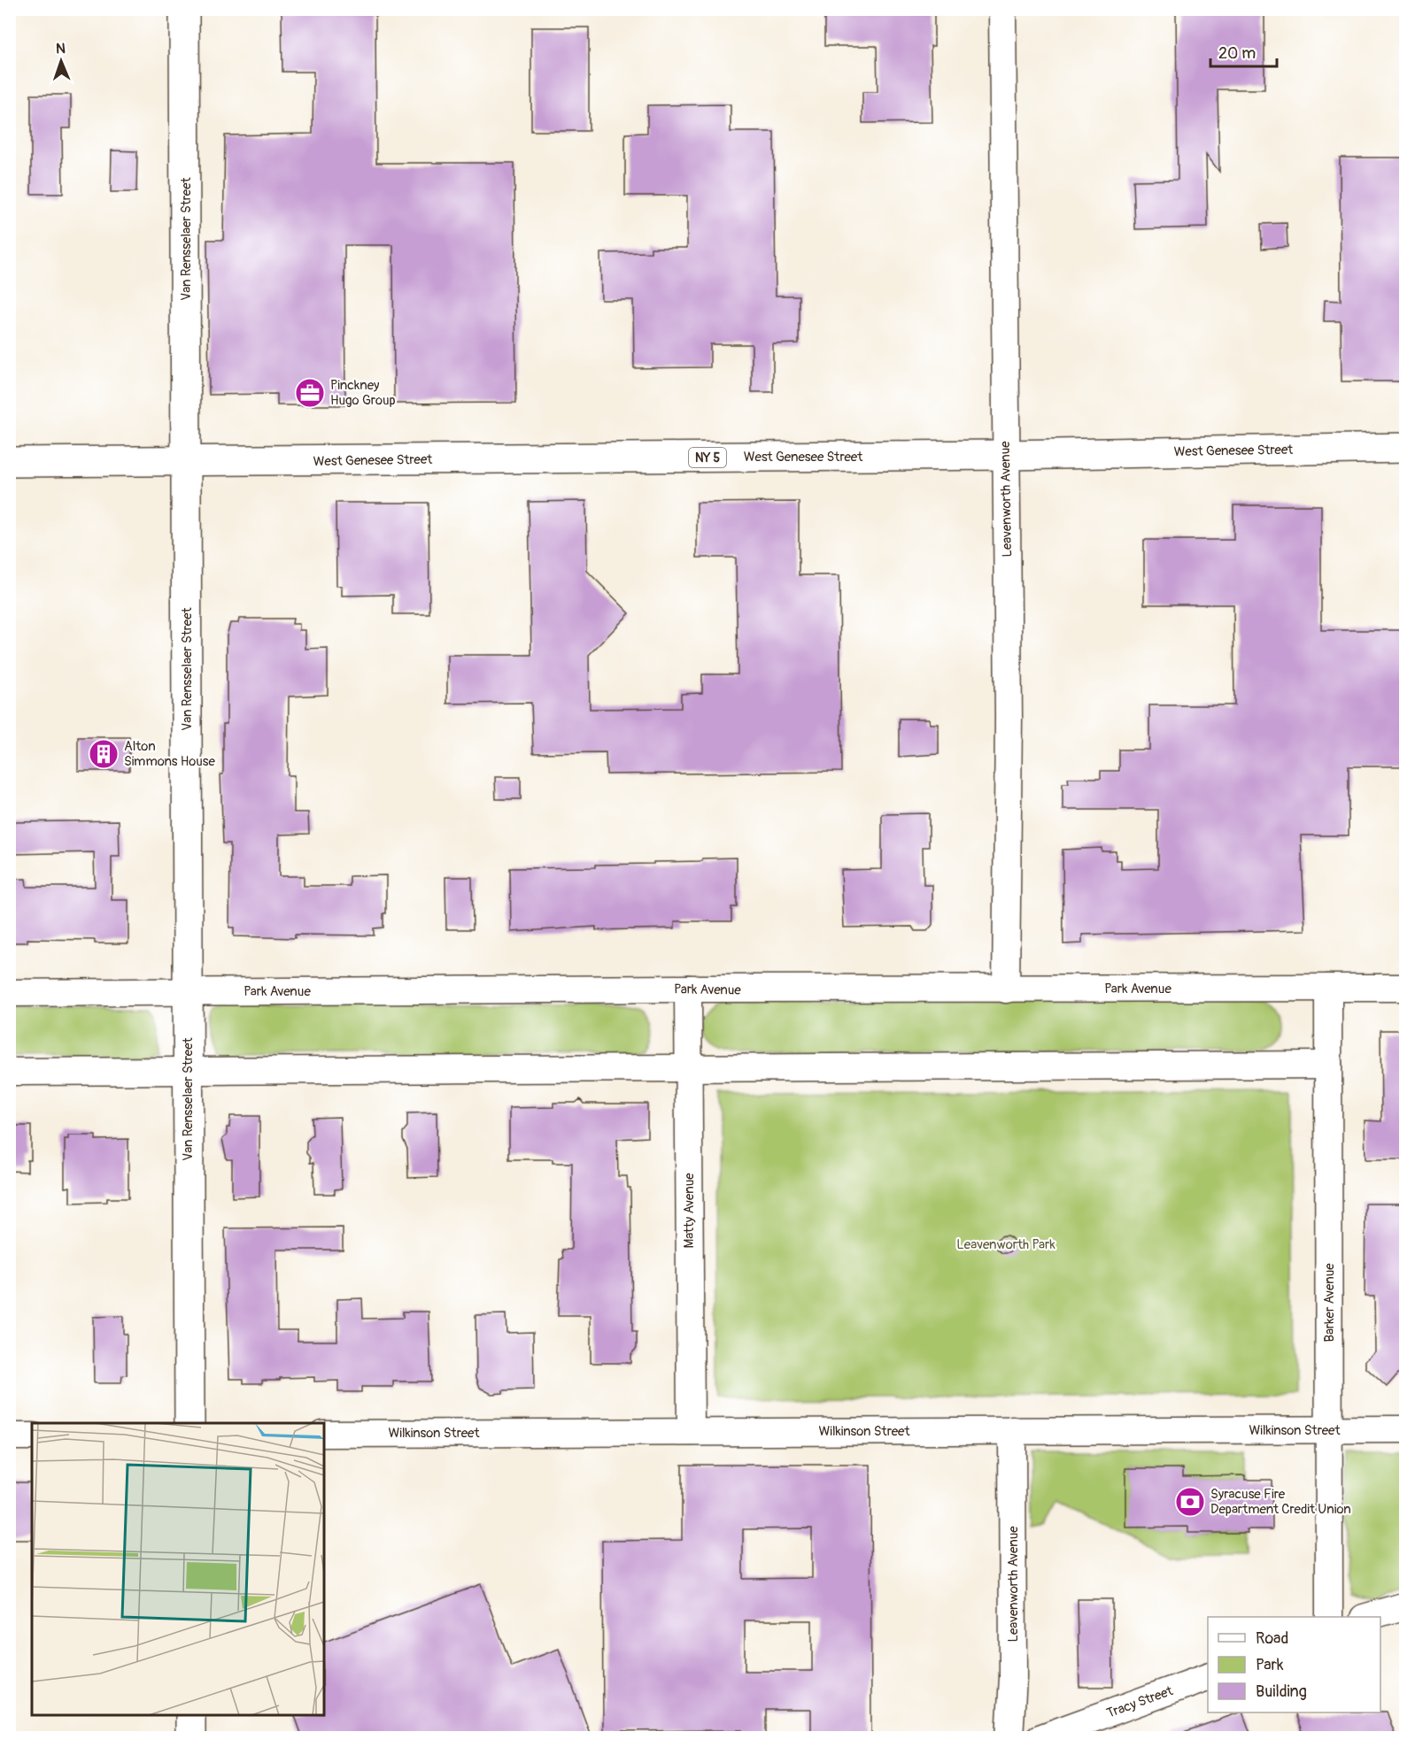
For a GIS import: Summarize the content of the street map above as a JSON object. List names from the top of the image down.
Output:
{
  "streets": {
    "street": [
      "Van Rensselaer Street",
      "West Genesee Street",
      "NY 5",
      "Leavenworth Avenue",
      "Park Avenue",
      "Matty Avenue",
      "Barker Avenue",
      "Wilkinson Street",
      "Tracy Street"
    ]
  },
  "crossings": [
    ["Van Rensselaer Street", "West Genesee Street"],
    ["Van Rensselaer Street", "Park Avenue"],
    ["West Genesee Street", "Leavenworth Avenue"],
    ["Leavenworth Avenue", "Park Avenue"],
    ["Leavenworth Avenue", "Wilkinson Street"],
    ["Park Avenue", "Matty Avenue"],
    ["Park Avenue", "Barker Avenue"],
    ["Matty Avenue", "Wilkinson Street"],
    ["Barker Avenue", "Wilkinson Street"]
  ],
  "parks": ["Leavenworth Park"],
  "places": {
    "office": ["Pinckney Hugo Group"],
    "building": ["Alton Simmons House"],
    "bank": ["Syracuse Fire Department Credit Union"]
  },
  "legend": ["Road", "Park", "Building"],
  "scale_bar": "20 m",
  "north": "top"
}
